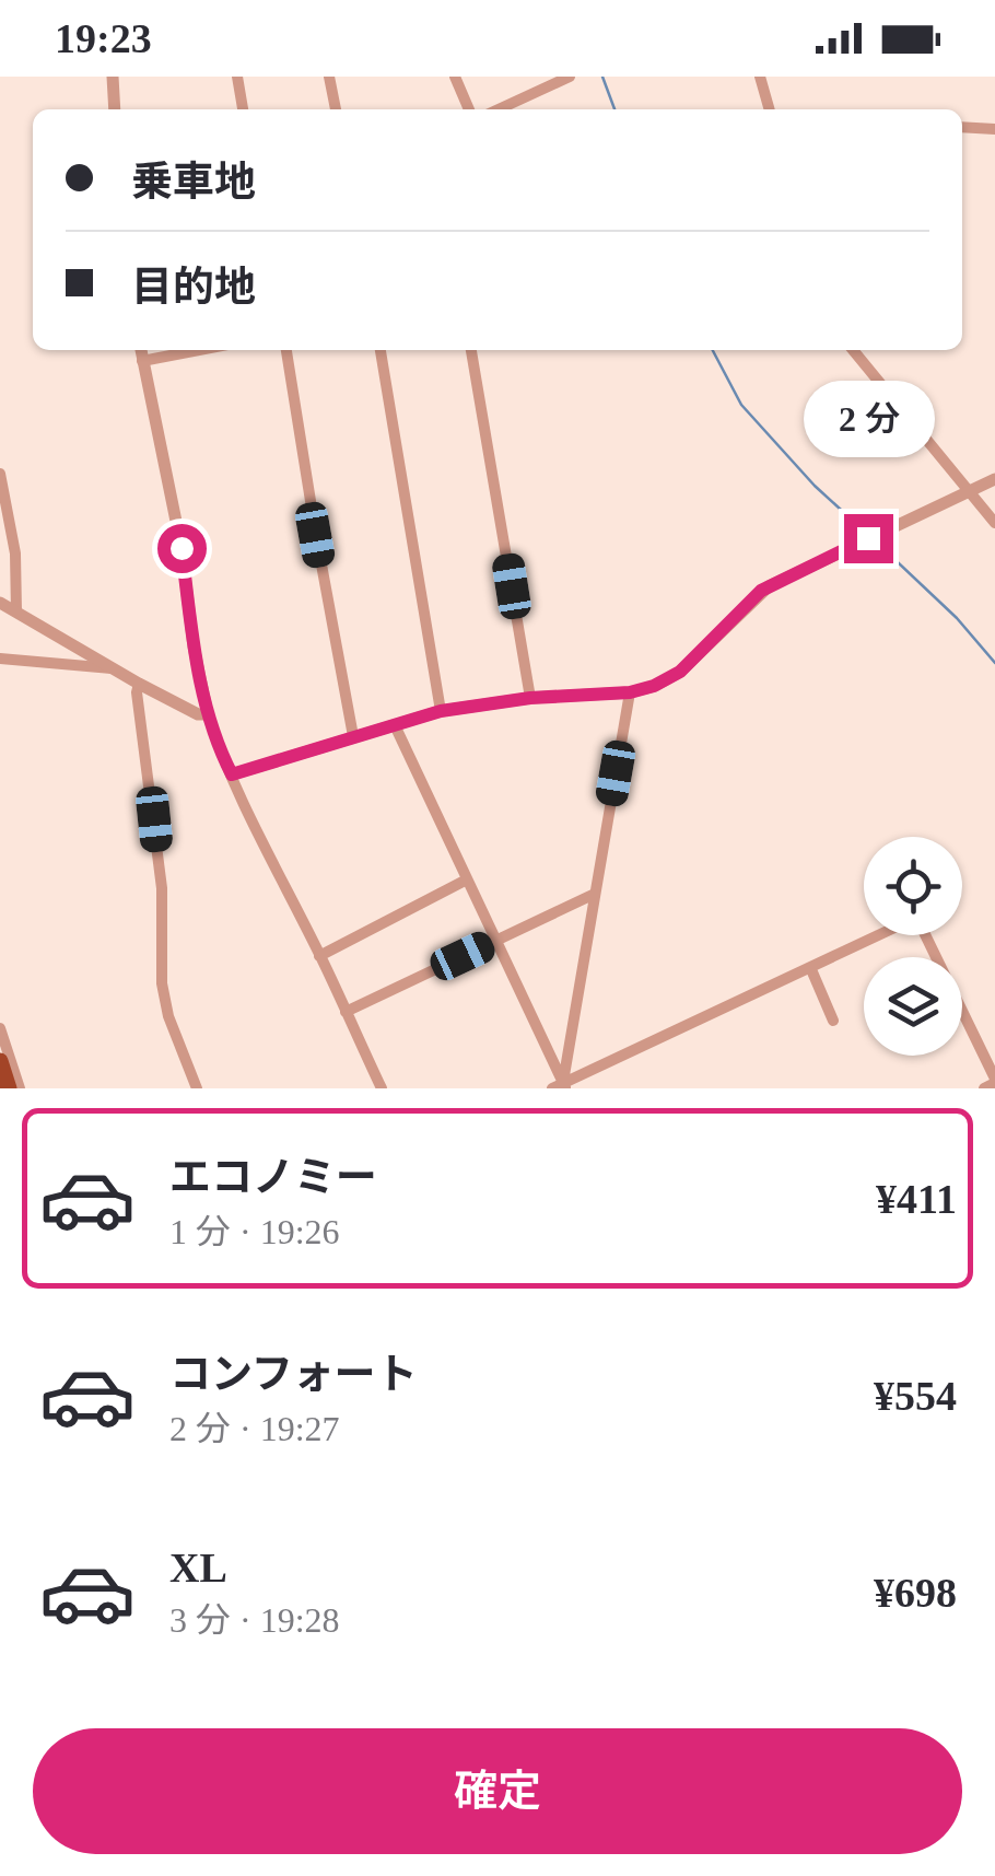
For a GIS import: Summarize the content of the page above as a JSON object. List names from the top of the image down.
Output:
{
  "page": {
    "status": "19:23",
    "banner": ["乗車地", "目的地"],
    "bubble": "2 分",
    "list": [
      {
        "name": "エコノミー",
        "note": "1 分 · 19:26",
        "value": "¥411"
      },
      {
        "name": "コンフォート",
        "note": "2 分 · 19:27",
        "value": "¥554"
      },
      {
        "name": "XL",
        "note": "3 分 · 19:28",
        "value": "¥698"
      }
    ],
    "buttons": "確定"
  }
}
